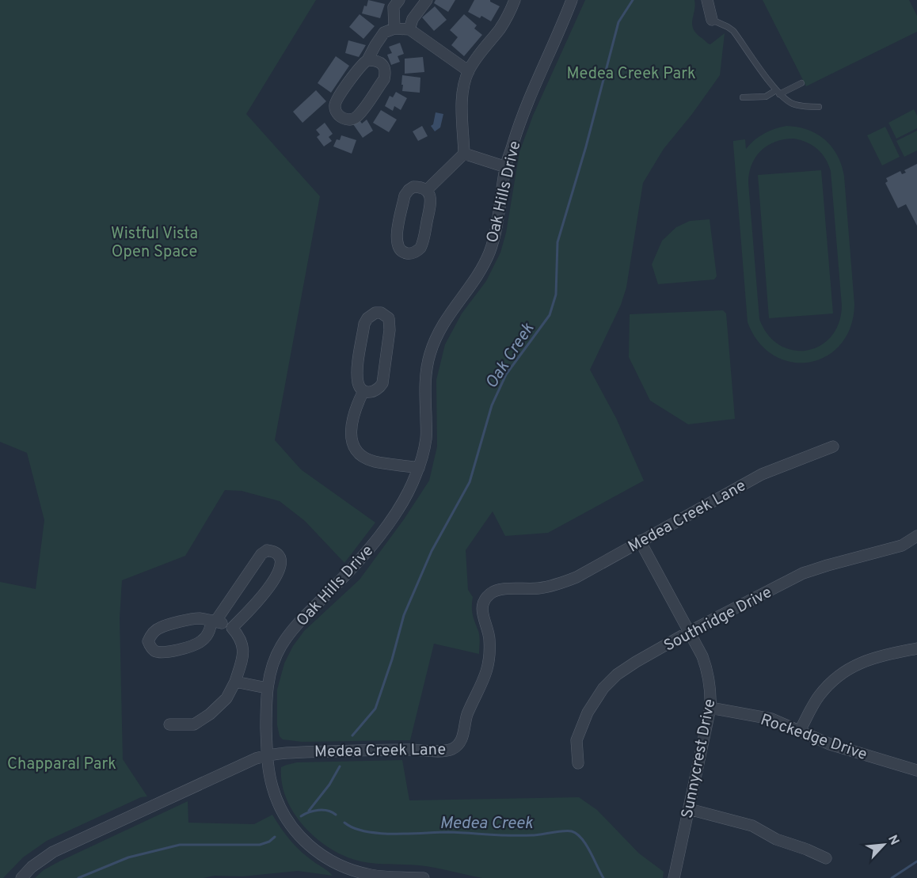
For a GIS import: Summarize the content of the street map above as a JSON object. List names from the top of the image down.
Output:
{
  "streets": {
    "street": [
      "Oak Hills Drive",
      "Medea Creek Lane",
      "Southridge Drive",
      "Rockedge Drive",
      "Sunnycrest Drive"
    ]
  },
  "crossings": [
    ["Oak Hills Drive", "Medea Creek Lane"],
    ["Medea Creek Lane", "Sunnycrest Drive"],
    ["Southridge Drive", "Sunnycrest Drive"],
    ["Rockedge Drive", "Sunnycrest Drive"]
  ],
  "water": ["Oak Creek", "Medea Creek"],
  "parks": ["Medea Creek Park", "Wistful Vista Open Space", "Chapparal Park"],
  "north": "top right"
}
